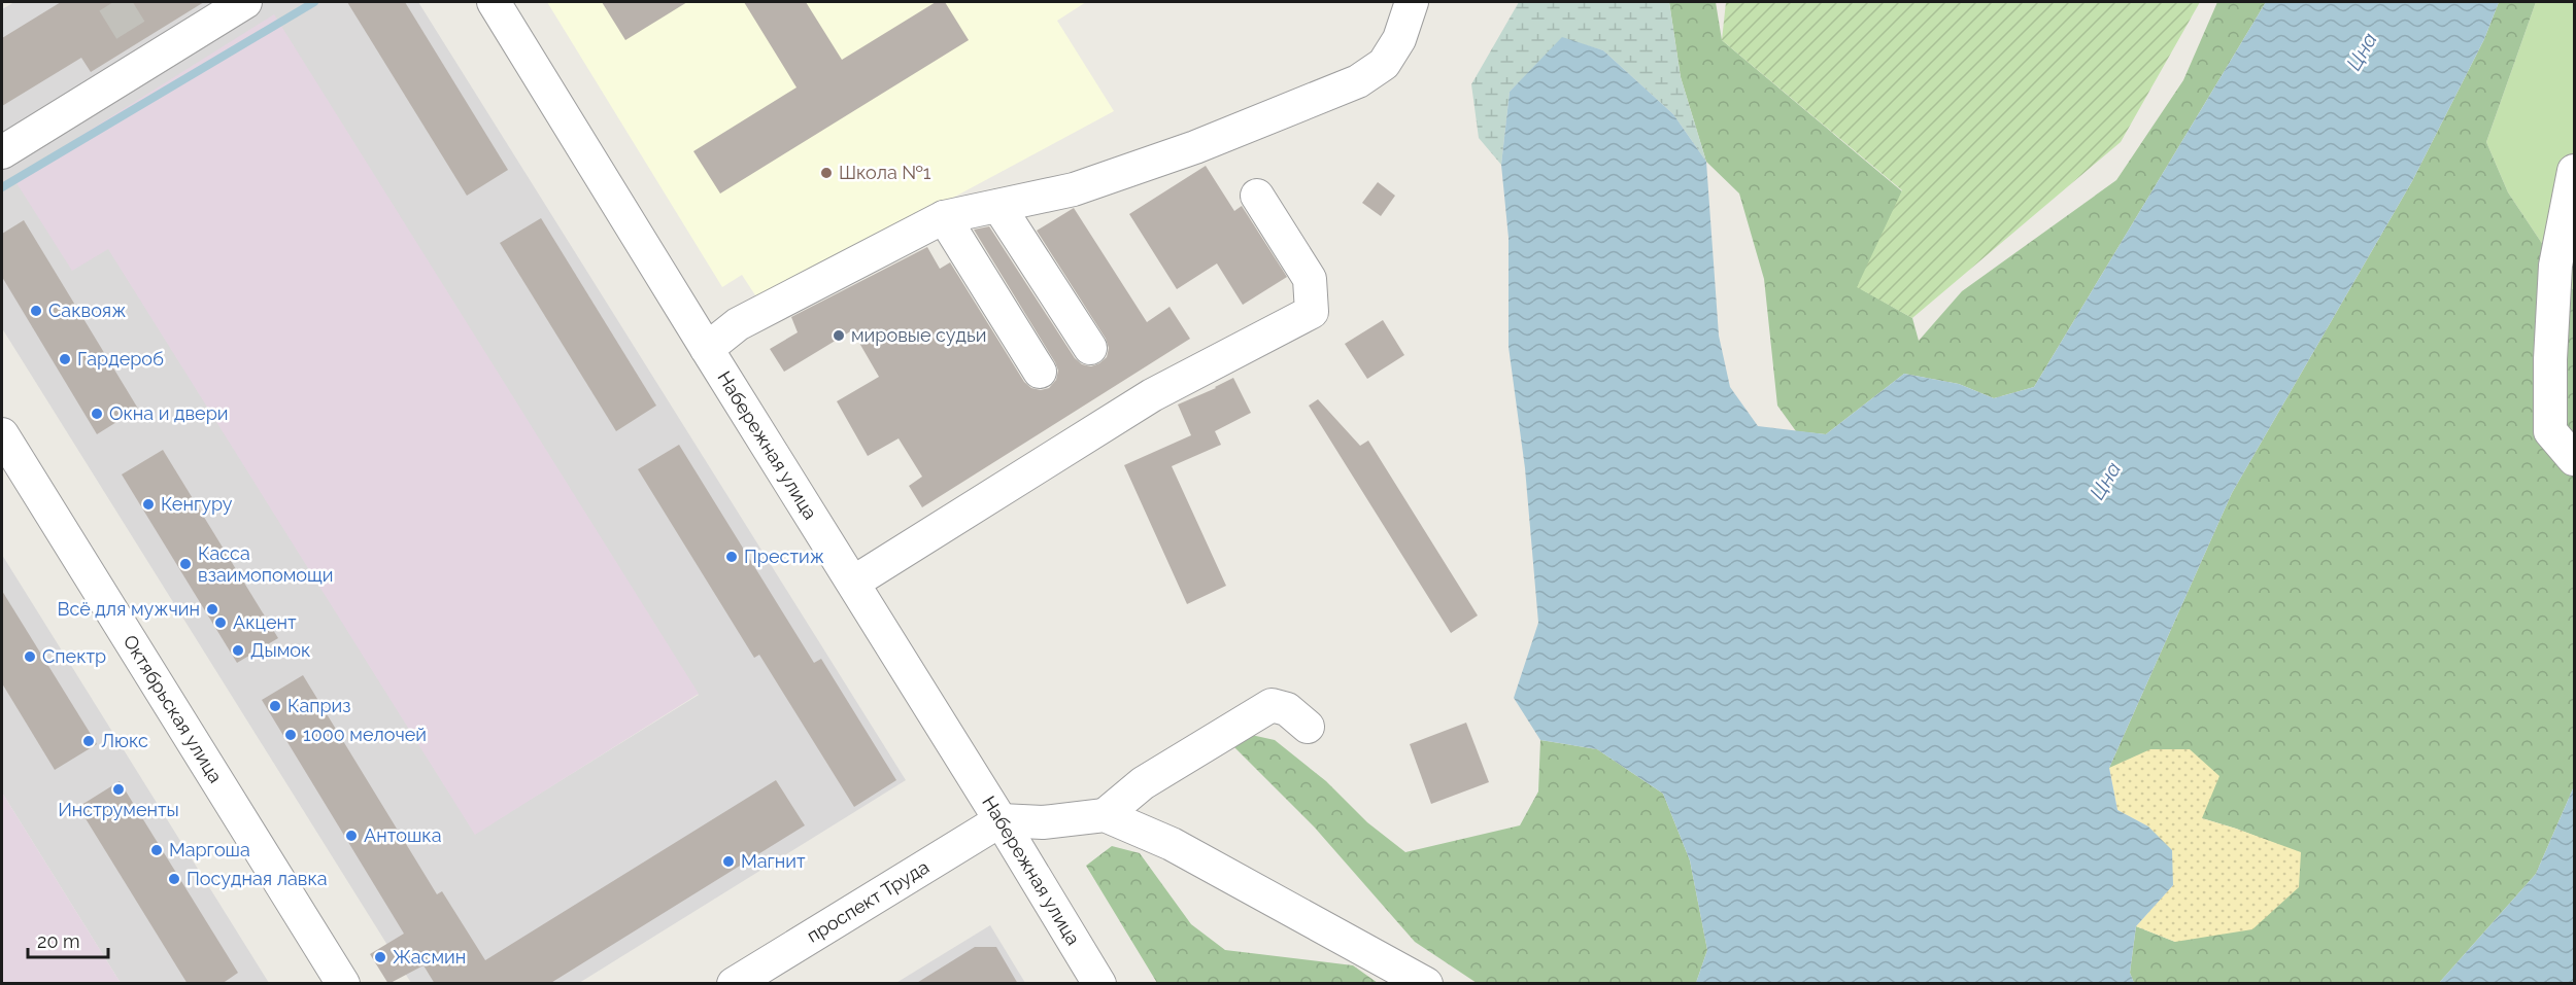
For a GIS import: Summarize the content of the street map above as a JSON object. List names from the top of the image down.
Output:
{
  "streets": {
    "street": ["Набережная улица", "Октябрьская улица", "проспект Труда"]
  },
  "crossings": [
    ["Набережная улица", "проспект Труда"]
  ],
  "water": ["Цна"],
  "places": [
    "Школа №1",
    "Саквояж",
    "мировые судьи",
    "Гардероб",
    "Окна и двери",
    "Кенгуру",
    "Престиж",
    "Касса взаимопомощи",
    "Всё для мужчин",
    "Акцент",
    "Дымок",
    "Спектр",
    "Каприз",
    "1000 мелочей",
    "Люкс",
    "Инструменты",
    "Антошка",
    "Маргоша",
    "Магнит",
    "Посудная лавка",
    "Жасмин"
  ],
  "scale_bar": "20 m"
}
